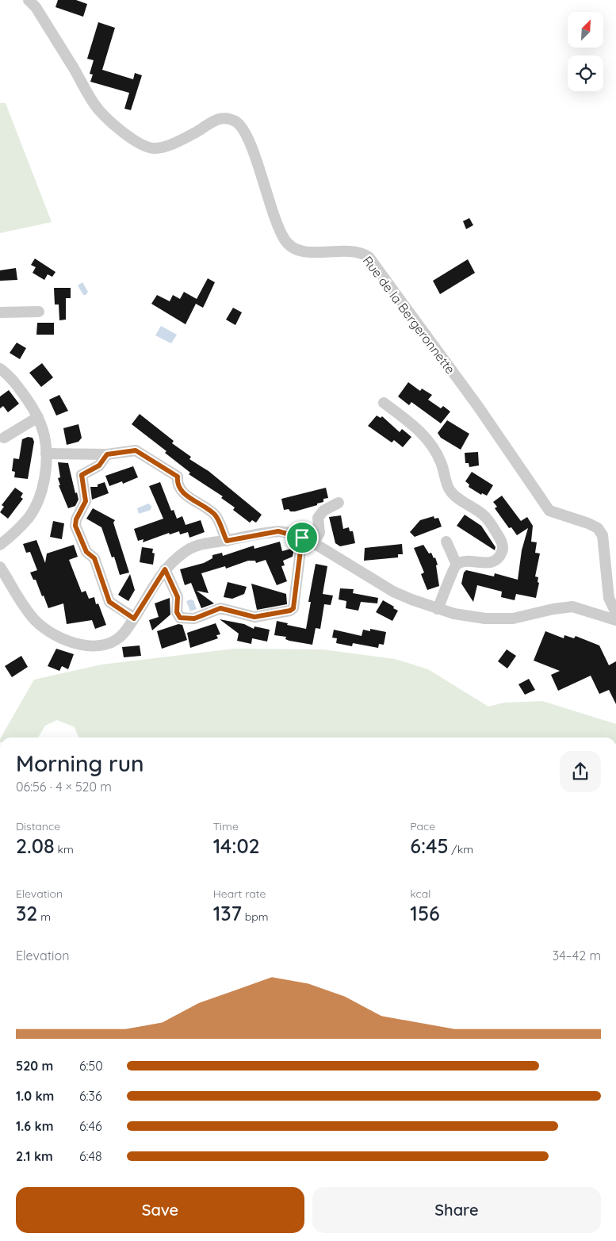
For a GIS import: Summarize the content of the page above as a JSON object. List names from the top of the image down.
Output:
{
  "streets": {
    "street": ["Rue de la Bergeronnette"]
  },
  "north": "top right",
  "page": {
    "heading": ["Morning run", "06:56 · 4 × 520 m"],
    "stats": [
      ["Distance", "2.08 km"],
      ["Time", "14:02"],
      ["Pace", "6:45 /km"],
      ["Elevation", "32 m"],
      ["Heart rate", "137 bpm"],
      ["kcal", "156"]
    ],
    "chart": ["Elevation", "34–42 m"],
    "list": [
      {
        "name": "520 m",
        "note": "6:50"
      },
      {
        "name": "1.0 km",
        "note": "6:36"
      },
      {
        "name": "1.6 km",
        "note": "6:46"
      },
      {
        "name": "2.1 km",
        "note": "6:48"
      }
    ],
    "buttons": ["Save", "Share"]
  }
}
